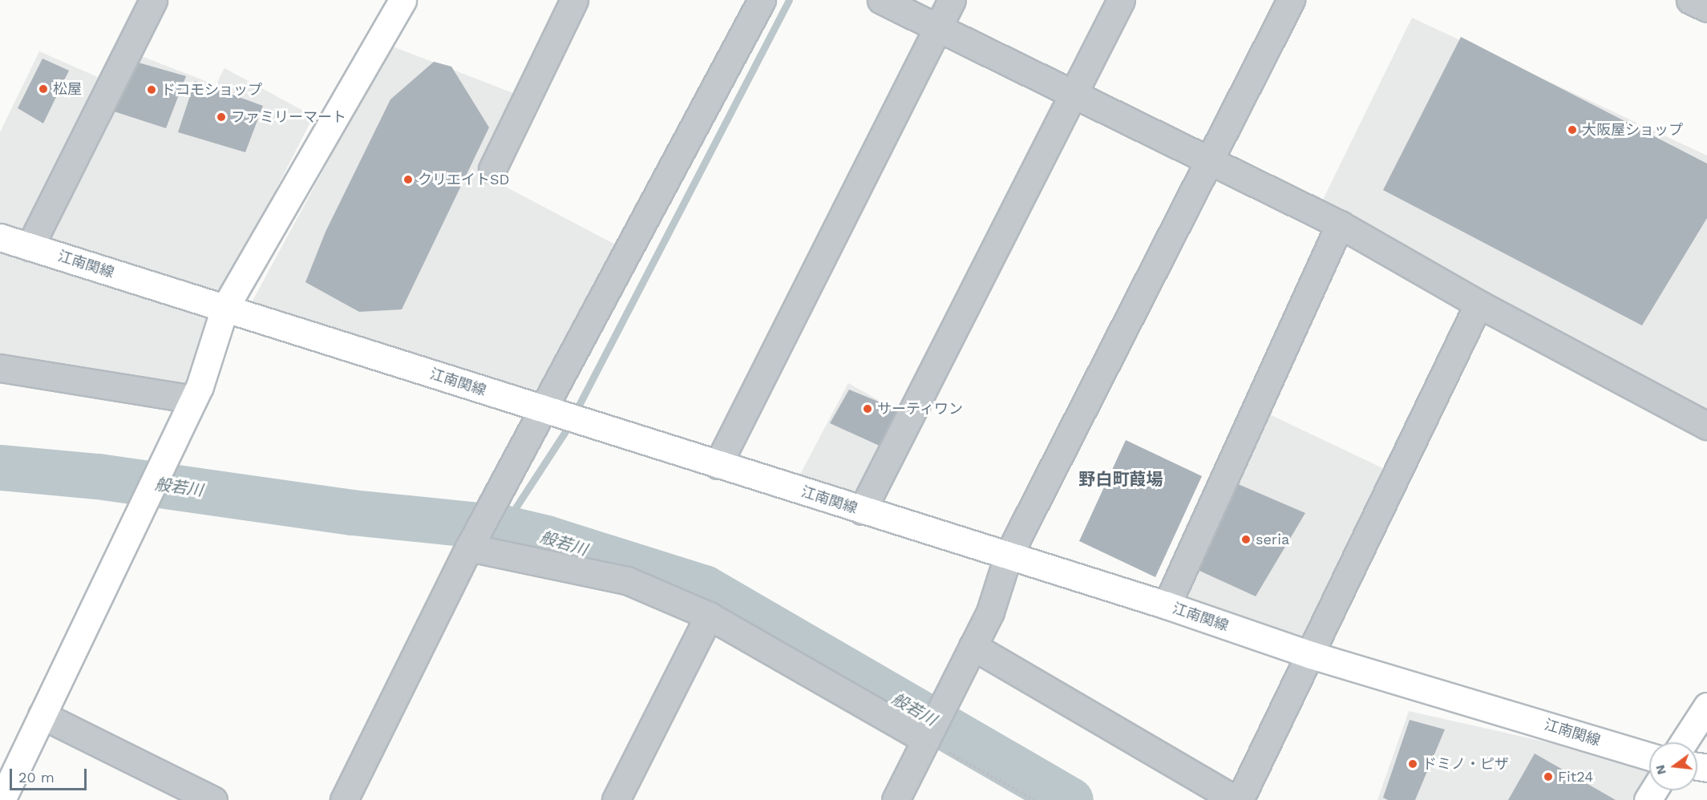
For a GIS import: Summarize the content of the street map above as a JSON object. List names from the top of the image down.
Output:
{
  "streets": {
    "main road": ["江南関線"]
  },
  "districts": ["野白町葭場"],
  "water": ["般若川"],
  "places": [
    "松屋",
    "ドコモショップ",
    "ファミリーマート",
    "大阪屋ショップ",
    "クリエイトSD",
    "サーティワン",
    "seria",
    "ドミノ・ピザ",
    "Fit24"
  ],
  "scale_bar": "20 m",
  "north": "left"
}
